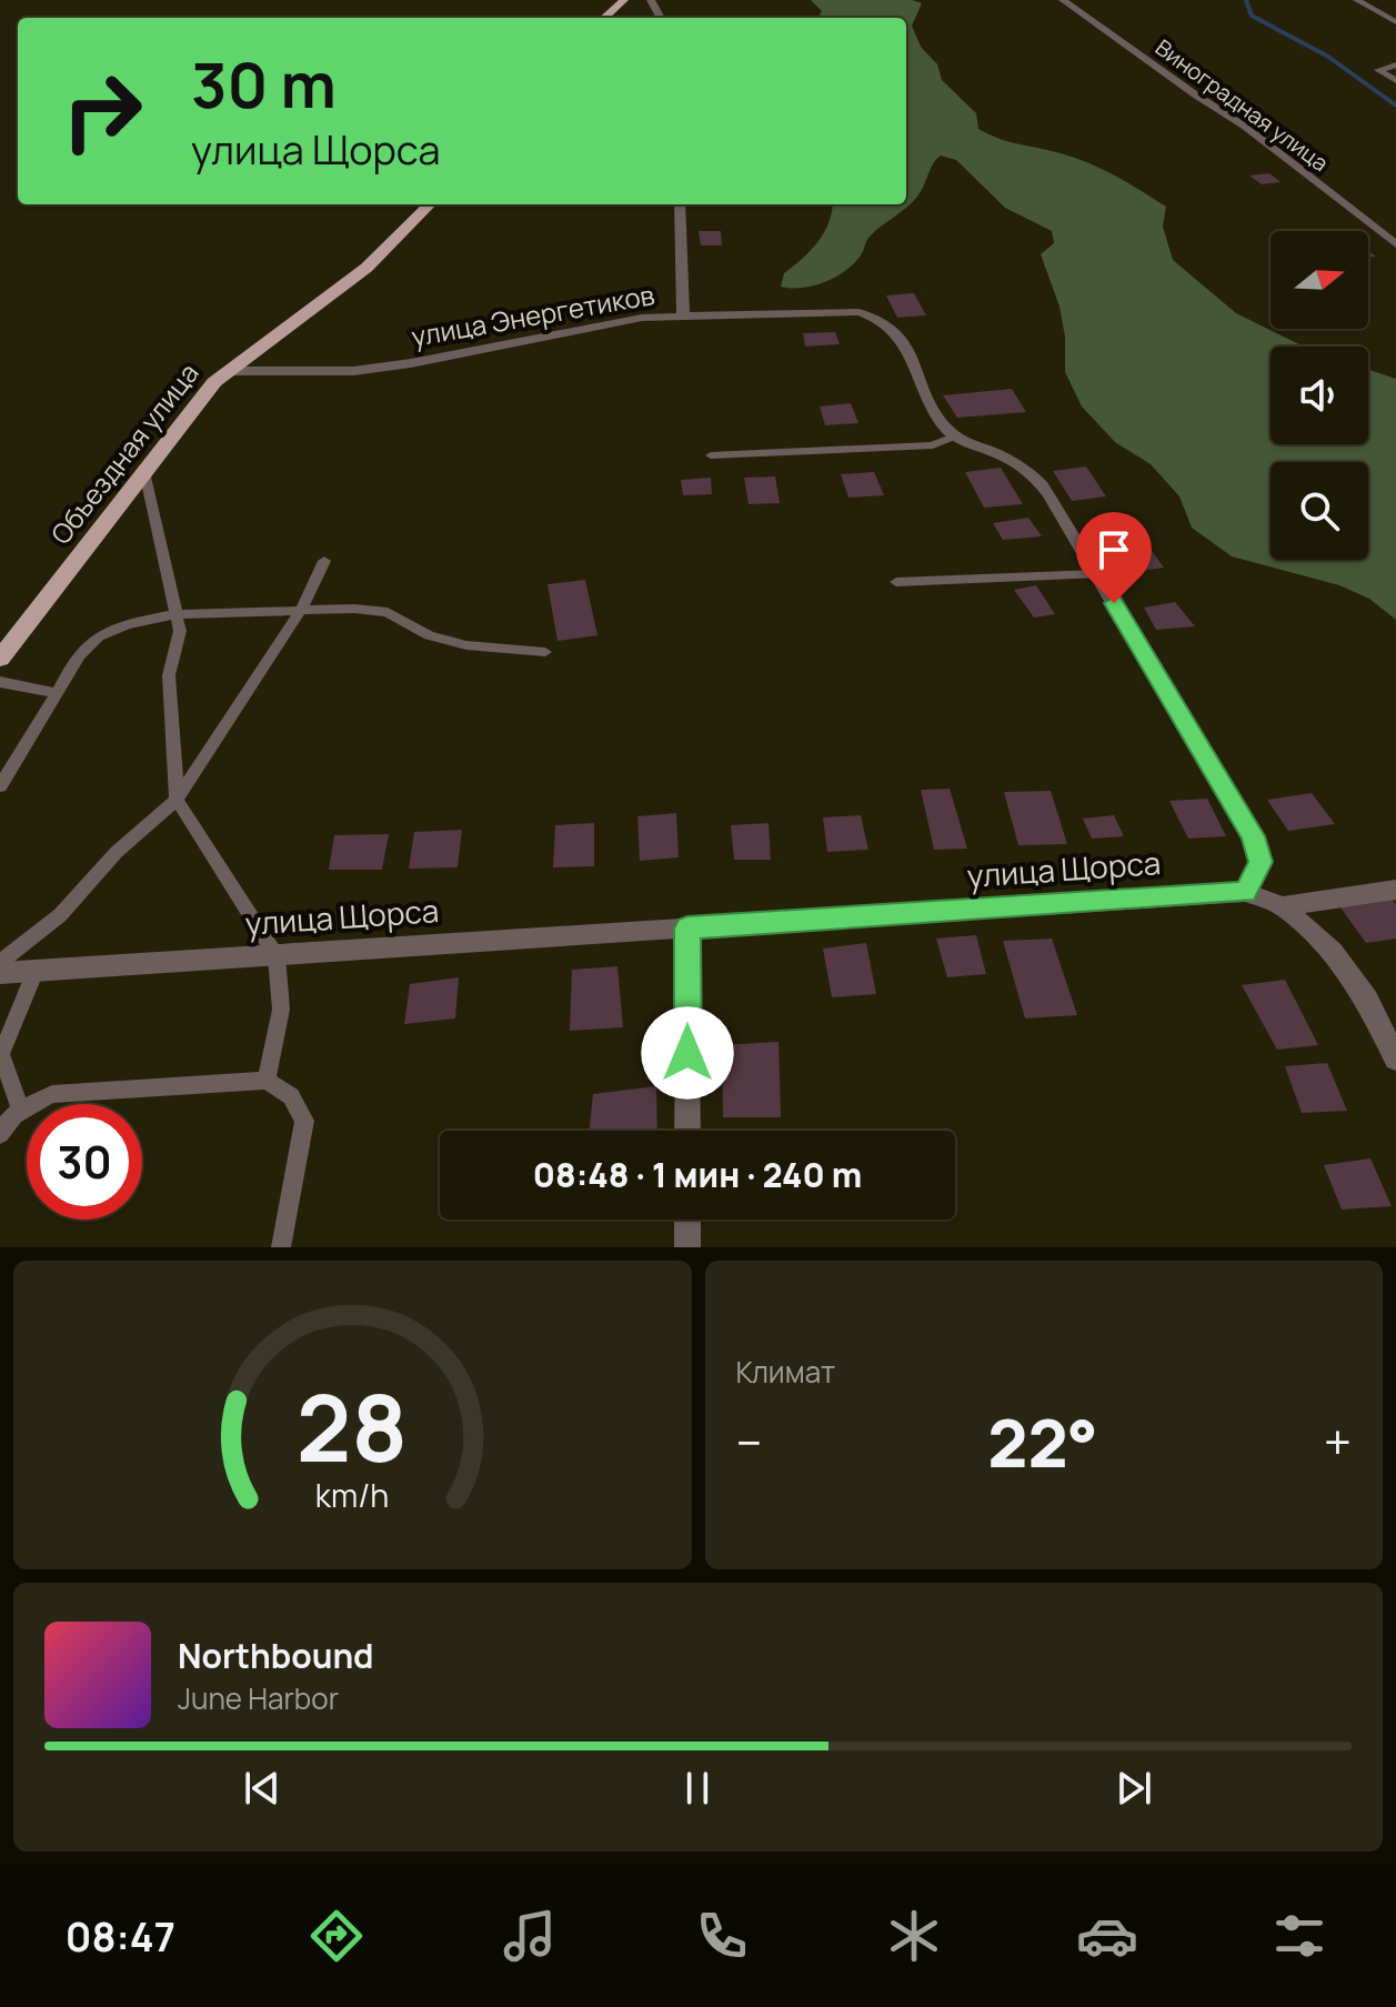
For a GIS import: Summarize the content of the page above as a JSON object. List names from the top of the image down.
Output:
{
  "streets": {
    "main road": ["Объездная улица"],
    "street": ["Виноградная улица", "улица Энергетиков", "улица Щорса"]
  },
  "crossings": [
    ["улица Энергетиков", "Объездная улица"]
  ],
  "north": "right",
  "page": {
    "turn": ["30 m", "улица Щорса"],
    "limit": "30",
    "trip": "08:48 · 1 мин · 240 m",
    "tile": "Климат",
    "heat": ["−", "22°", "+"],
    "song": ["Northbound", "June Harbor"],
    "tabs": "08:47",
    "gauge": ["28", "km/h"]
  }
}
